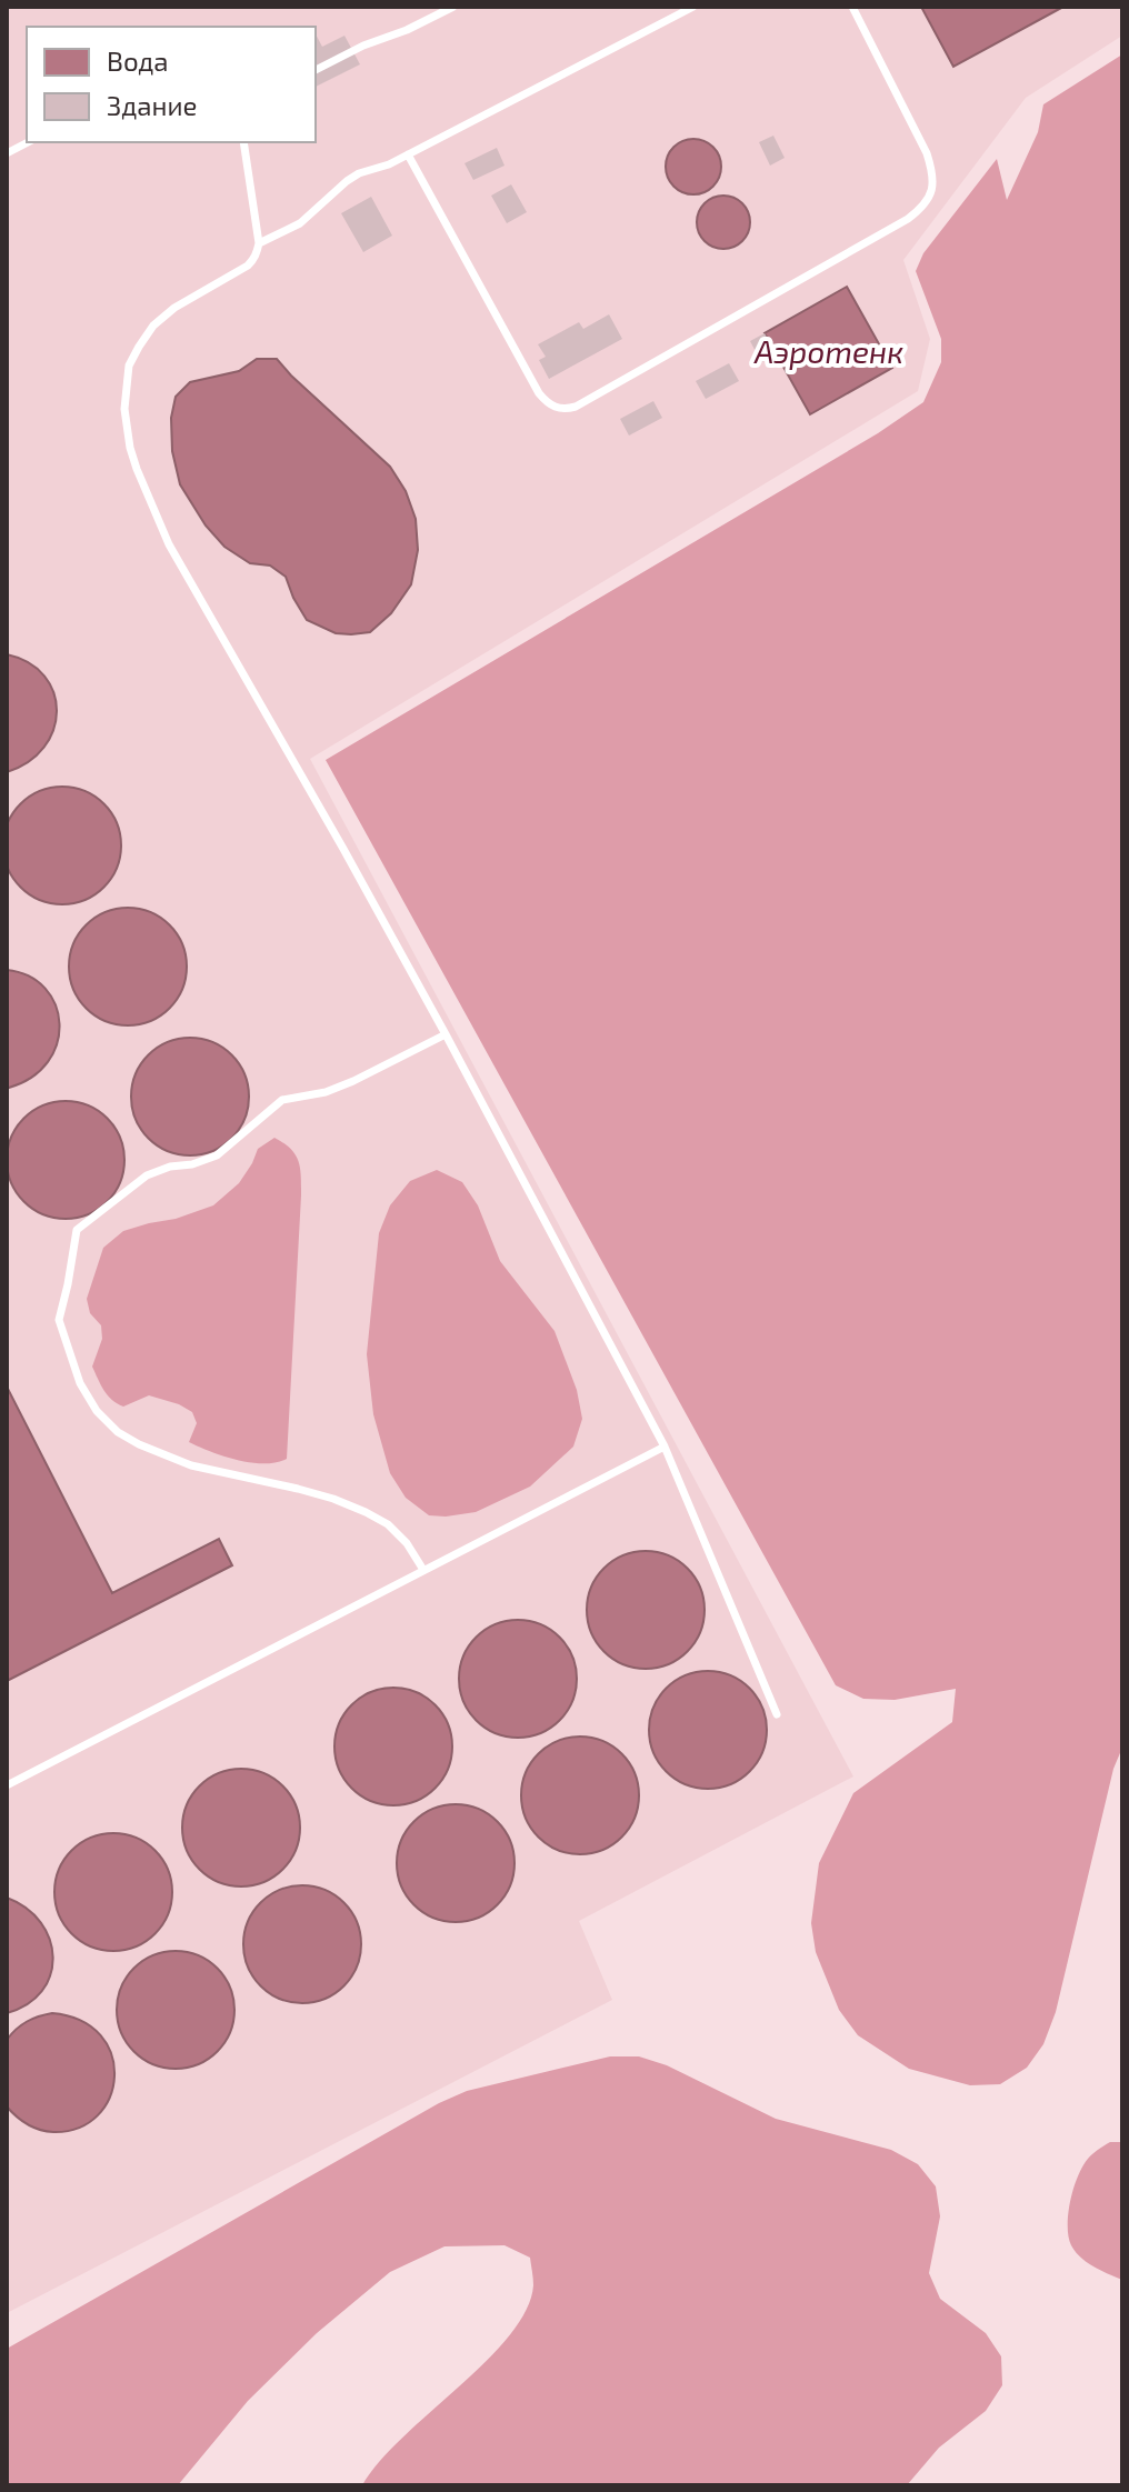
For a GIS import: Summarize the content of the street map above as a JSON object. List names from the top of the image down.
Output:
{
  "water": ["Аэротенк"],
  "legend": ["Вода", "Здание"]
}
